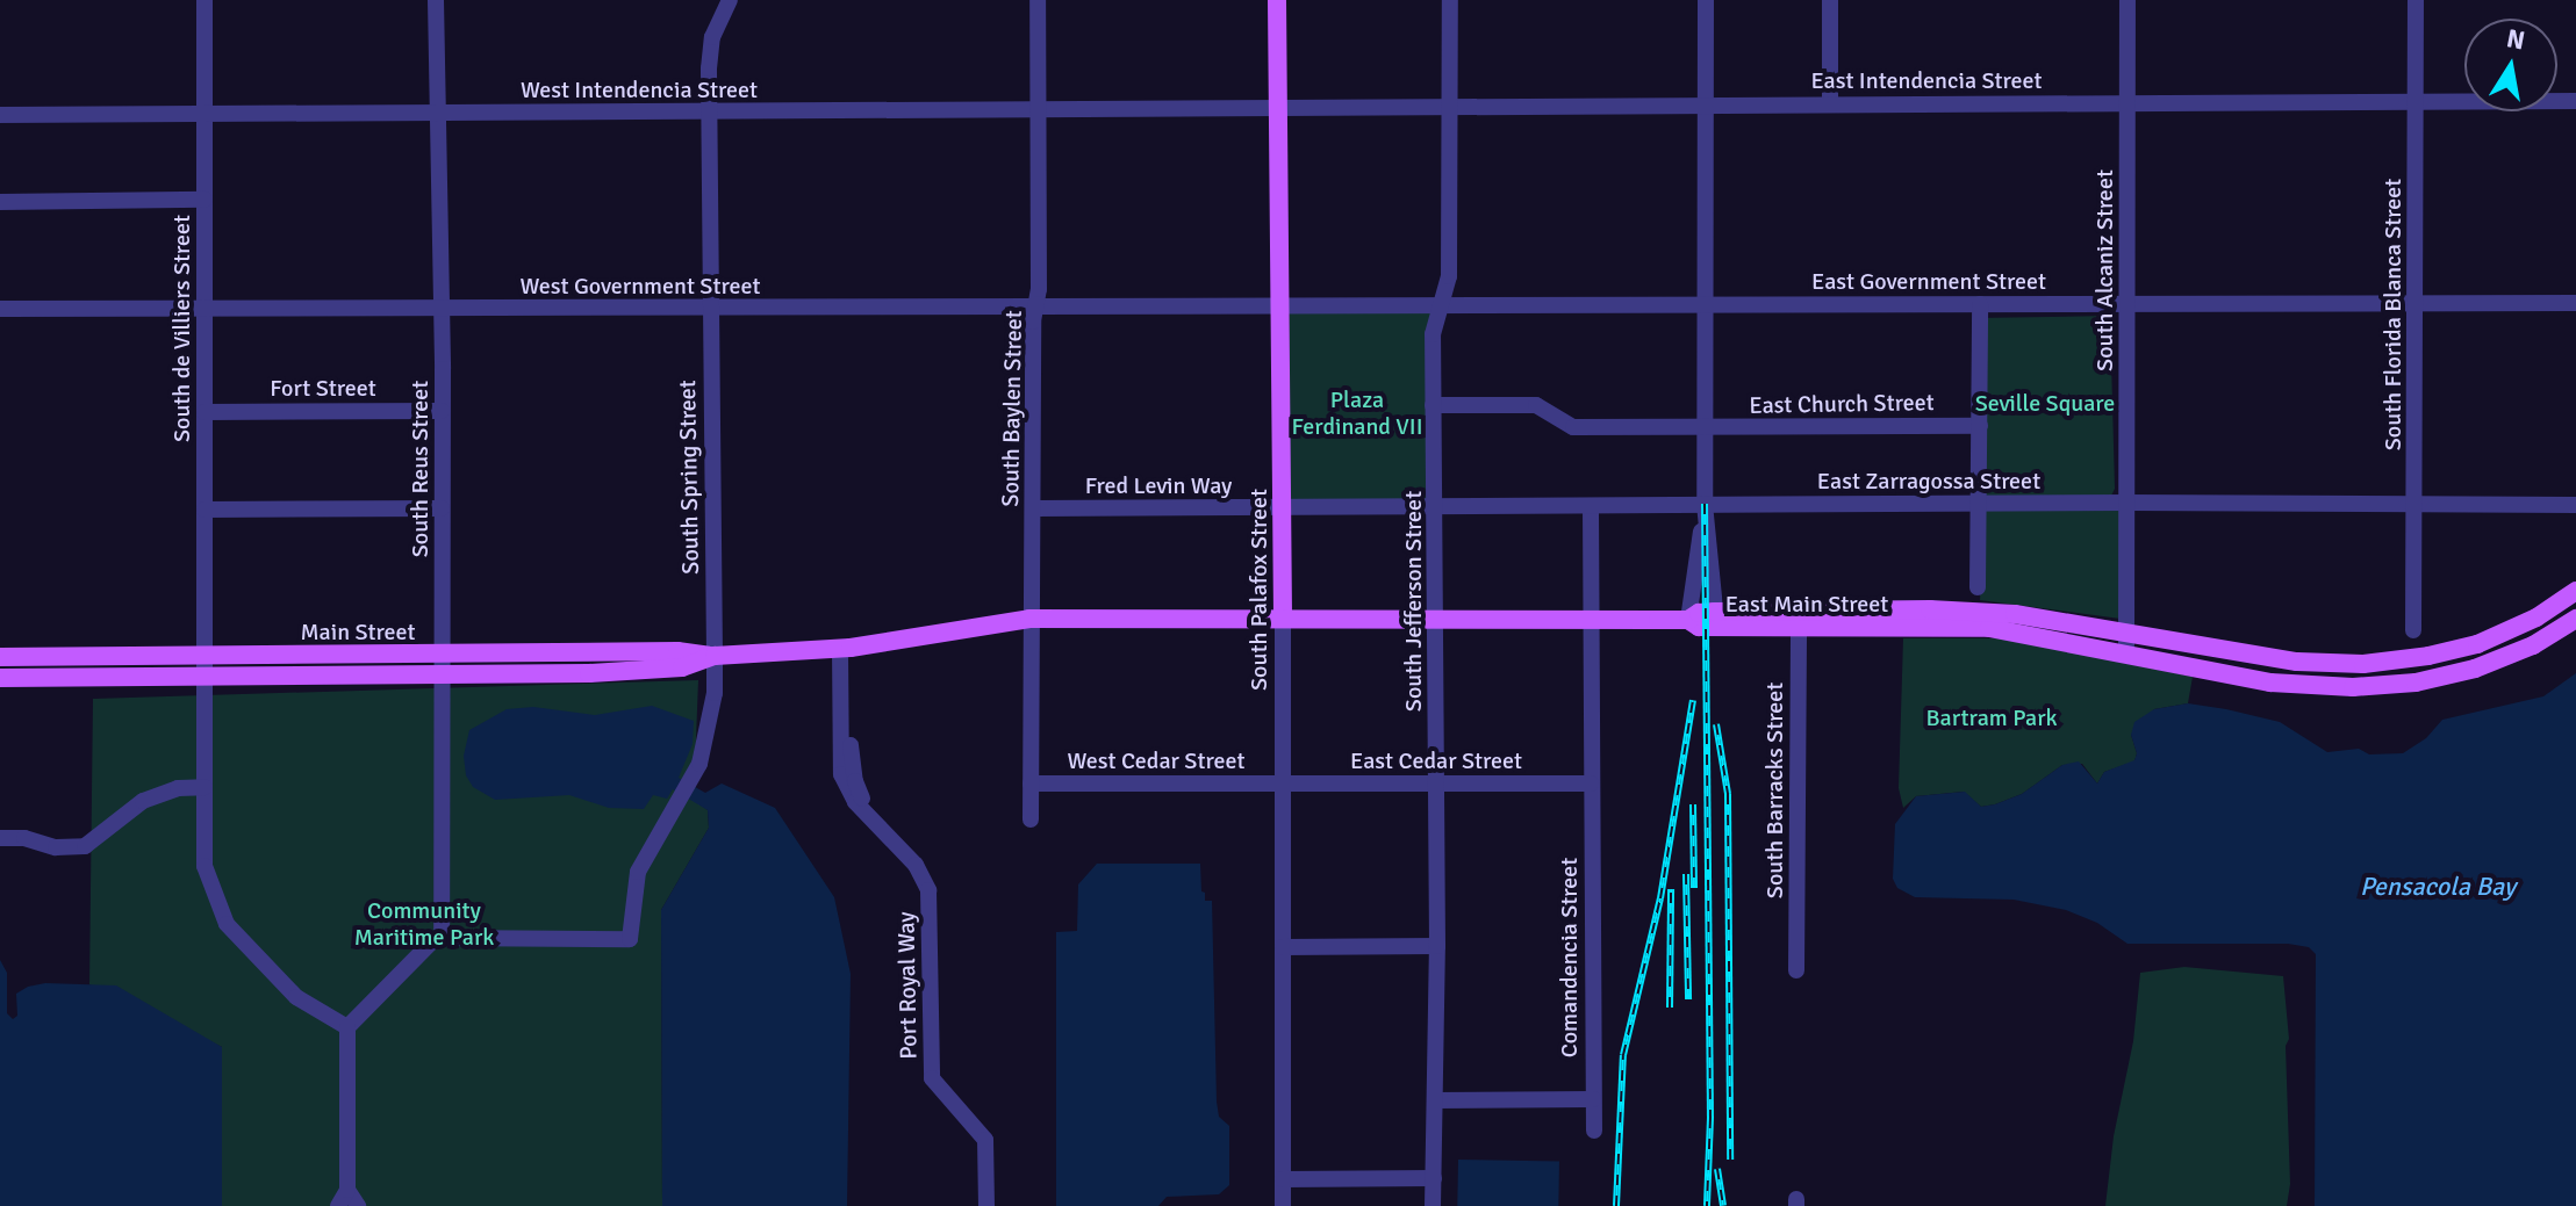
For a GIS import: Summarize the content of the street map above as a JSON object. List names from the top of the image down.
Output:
{
  "streets": {
    "main road": ["South Palafox Street", "East Main Street", "Main Street"],
    "street": [
      "East Intendencia Street",
      "West Intendencia Street",
      "South Alcaniz Street",
      "East Government Street",
      "West Government Street",
      "South Florida Blanca Street",
      "South de Villiers Street",
      "Fort Street",
      "East Church Street",
      "South Baylen Street",
      "South Reus Street",
      "South Spring Street",
      "East Zarragossa Street",
      "Fred Levin Way",
      "South Jefferson Street",
      "West Cedar Street",
      "East Cedar Street",
      "South Barracks Street",
      "Comandencia Street",
      "Port Royal Way"
    ]
  },
  "crossings": [
    ["East Intendencia Street", "West Intendencia Street"],
    ["East Intendencia Street", "South Alcaniz Street"],
    ["East Intendencia Street", "South Florida Blanca Street"],
    ["East Intendencia Street", "South Palafox Street"],
    ["East Intendencia Street", "South Jefferson Street"],
    ["West Intendencia Street", "South de Villiers Street"],
    ["West Intendencia Street", "South Baylen Street"],
    ["West Intendencia Street", "South Reus Street"],
    ["West Intendencia Street", "South Spring Street"],
    ["West Intendencia Street", "South Palafox Street"],
    ["South Alcaniz Street", "East Government Street"],
    ["South Alcaniz Street", "East Zarragossa Street"],
    ["South Alcaniz Street", "East Main Street"],
    ["East Government Street", "West Government Street"],
    ["East Government Street", "South Florida Blanca Street"],
    ["East Government Street", "South Palafox Street"],
    ["East Government Street", "South Jefferson Street"],
    ["West Government Street", "South de Villiers Street"],
    ["West Government Street", "South Baylen Street"],
    ["West Government Street", "South Reus Street"],
    ["West Government Street", "South Spring Street"],
    ["West Government Street", "South Palafox Street"],
    ["South Florida Blanca Street", "East Zarragossa Street"],
    ["South de Villiers Street", "Fort Street"],
    ["South de Villiers Street", "Main Street"],
    ["Fort Street", "South Reus Street"],
    ["East Church Street", "South Jefferson Street"],
    ["South Baylen Street", "Fred Levin Way"],
    ["South Baylen Street", "Main Street"],
    ["South Baylen Street", "West Cedar Street"],
    ["South Reus Street", "South Spring Street"],
    ["South Reus Street", "Main Street"],
    ["South Spring Street", "Main Street"],
    ["East Zarragossa Street", "Fred Levin Way"],
    ["East Zarragossa Street", "South Palafox Street"],
    ["East Zarragossa Street", "South Jefferson Street"],
    ["East Zarragossa Street", "Comandencia Street"],
    ["Fred Levin Way", "South Palafox Street"],
    ["South Palafox Street", "East Main Street"],
    ["South Palafox Street", "Main Street"],
    ["South Palafox Street", "West Cedar Street"],
    ["South Palafox Street", "East Cedar Street"],
    ["South Jefferson Street", "East Main Street"],
    ["South Jefferson Street", "East Cedar Street"],
    ["East Main Street", "Main Street"],
    ["East Main Street", "South Barracks Street"],
    ["East Main Street", "Comandencia Street"],
    ["Main Street", "Port Royal Way"],
    ["West Cedar Street", "East Cedar Street"],
    ["East Cedar Street", "Comandencia Street"]
  ],
  "water": ["Pensacola Bay"],
  "parks": [
    "Plaza Ferdinand VII",
    "Seville Square",
    "Bartram Park",
    "Community Maritime Park"
  ],
  "north": "top"
}
